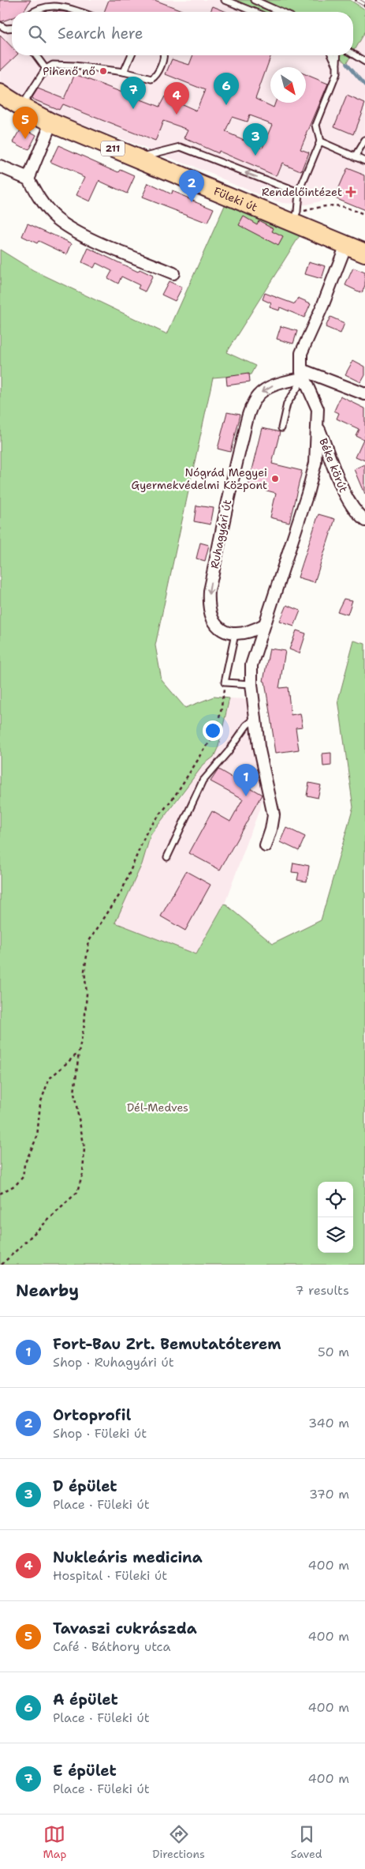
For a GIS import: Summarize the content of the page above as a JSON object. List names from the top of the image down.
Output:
{
  "streets": {
    "main road": ["211", "Füleki út"],
    "street": ["Béke körút", "Ruhagyári út"]
  },
  "parks": ["Dél-Medves"],
  "places": {
    "other": ["Pihenő nő", "Nógrád Megyei Gyermekvédelmi Központ"],
    "health": ["Rendelőintézet"]
  },
  "north": "bottom right",
  "page": {
    "search": "Search here",
    "pins": [
      "6",
      "7",
      "4",
      "5",
      "3",
      "2",
      "1"
    ],
    "heading": ["Nearby", "7 results"],
    "list": [
      {
        "mark": "1",
        "name": "Fort-Bau Zrt. Bemutatóterem",
        "note": "Shop · Ruhagyári út",
        "value": "50 m"
      },
      {
        "mark": "2",
        "name": "Ortoprofil",
        "note": "Shop · Füleki út",
        "value": "340 m"
      },
      {
        "mark": "3",
        "name": "D épület",
        "note": "Place · Füleki út",
        "value": "370 m"
      },
      {
        "mark": "4",
        "name": "Nukleáris medicina",
        "note": "Hospital · Füleki út",
        "value": "400 m"
      },
      {
        "mark": "5",
        "name": "Tavaszi cukrászda",
        "note": "Café · Báthory utca",
        "value": "400 m"
      },
      {
        "mark": "6",
        "name": "A épület",
        "note": "Place · Füleki út",
        "value": "400 m"
      },
      {
        "mark": "7",
        "name": "E épület",
        "note": "Place · Füleki út",
        "value": "400 m"
      }
    ],
    "nav": ["Map", "Directions", "Saved"]
  }
}
